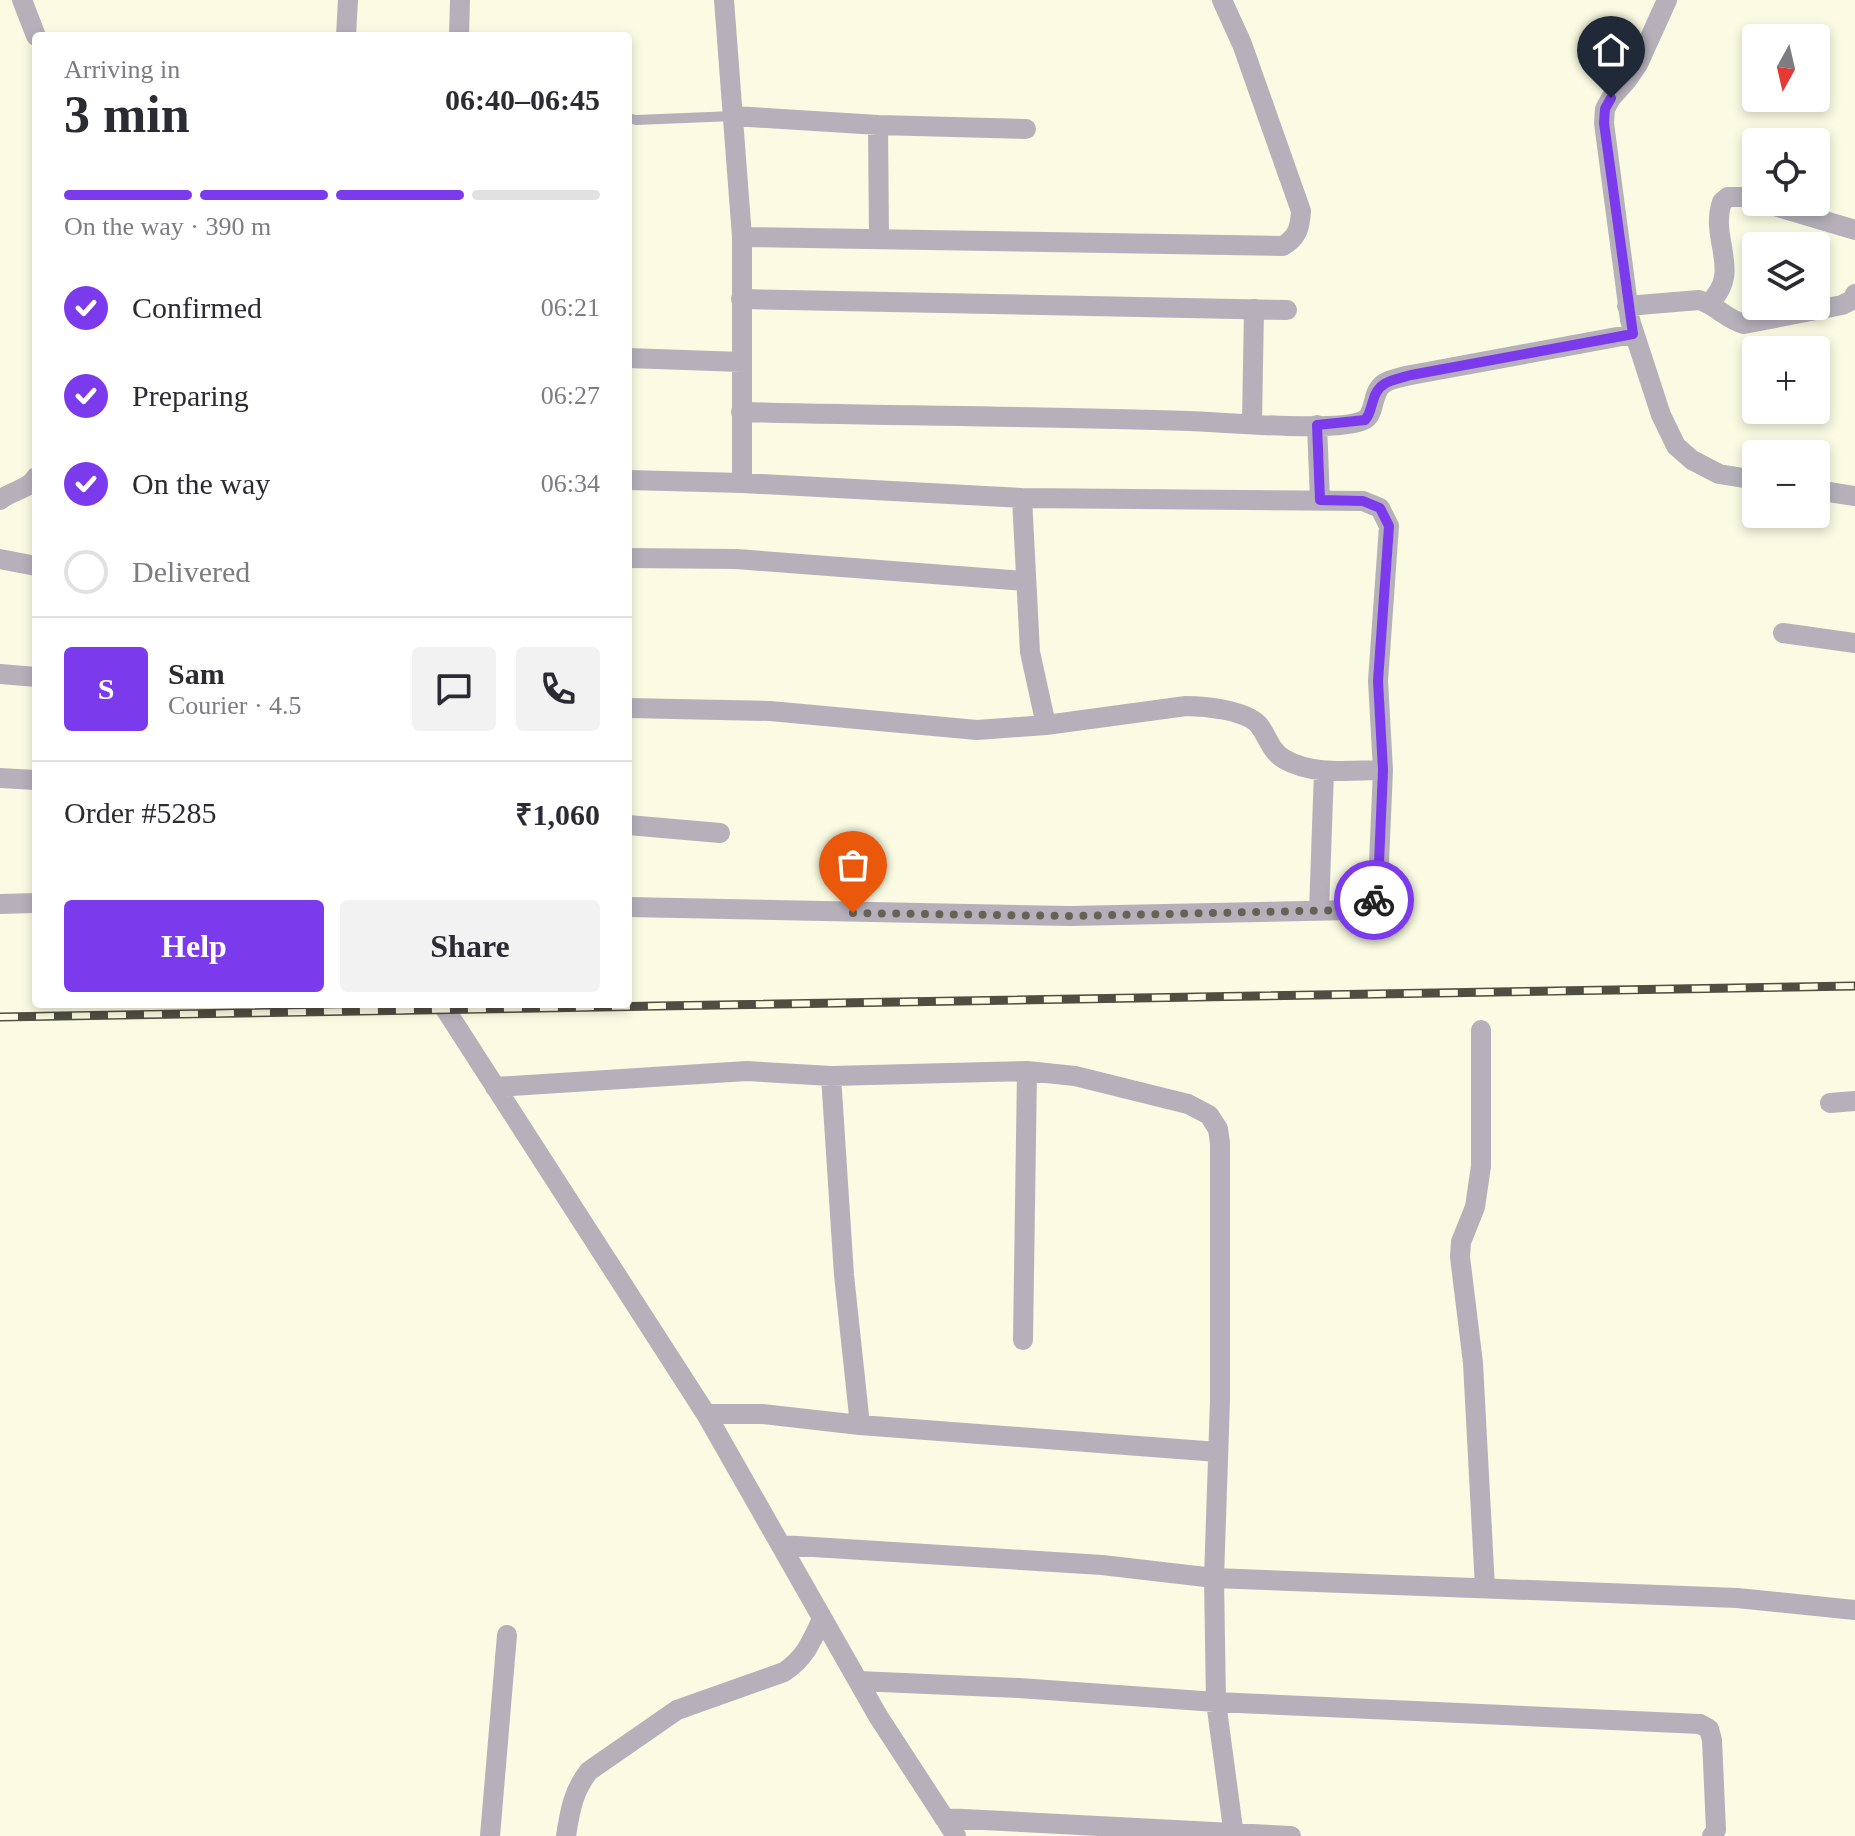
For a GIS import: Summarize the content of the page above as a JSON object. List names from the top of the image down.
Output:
{
  "north": "bottom",
  "page": {
    "map_buttons": ["+", "−"],
    "heading": ["3 min", "Arriving in", "06:40–06:45"],
    "panel": [
      "Sam",
      "Courier · 4.5",
      "Order #5285",
      "₹1,060"
    ],
    "bar": "On the way · 390 m",
    "list": [
      ["Confirmed", "06:21"],
      ["Preparing", "06:27"],
      ["On the way", "06:34"],
      "Delivered"
    ],
    "round": "S",
    "buttons": ["Help", "Share"]
  }
}
